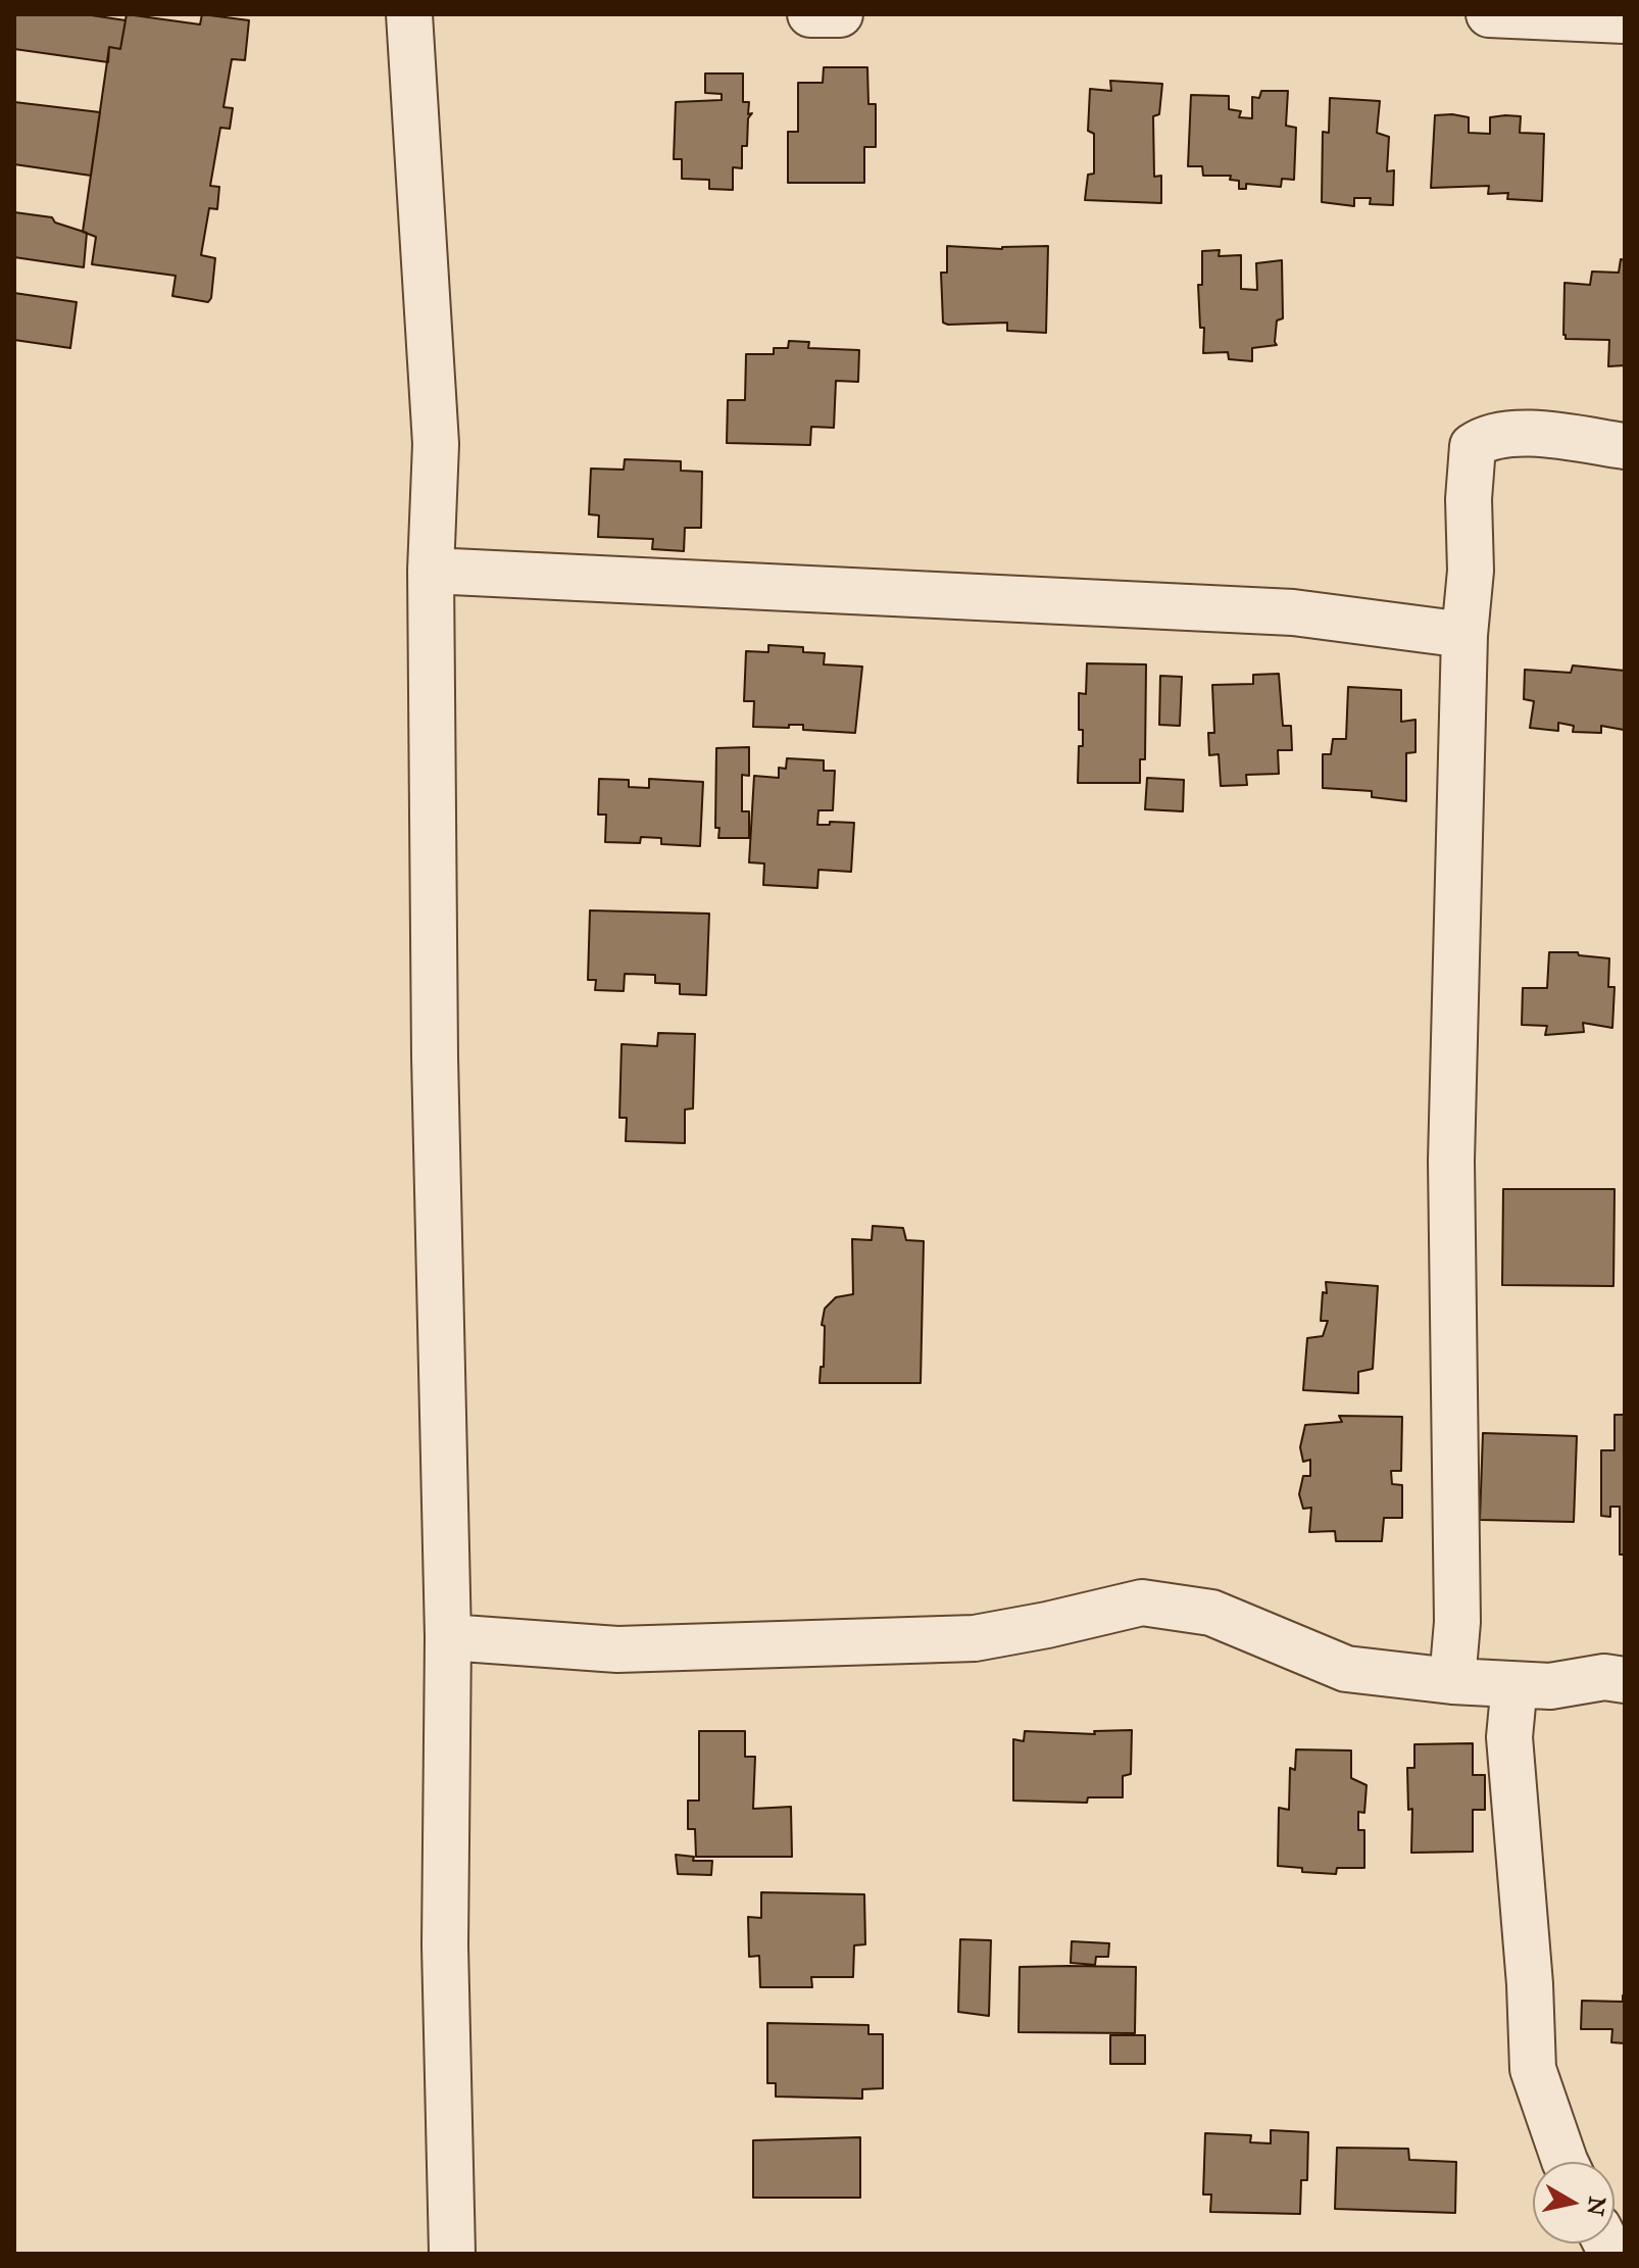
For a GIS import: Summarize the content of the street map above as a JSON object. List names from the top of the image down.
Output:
{
  "north": "right"
}
